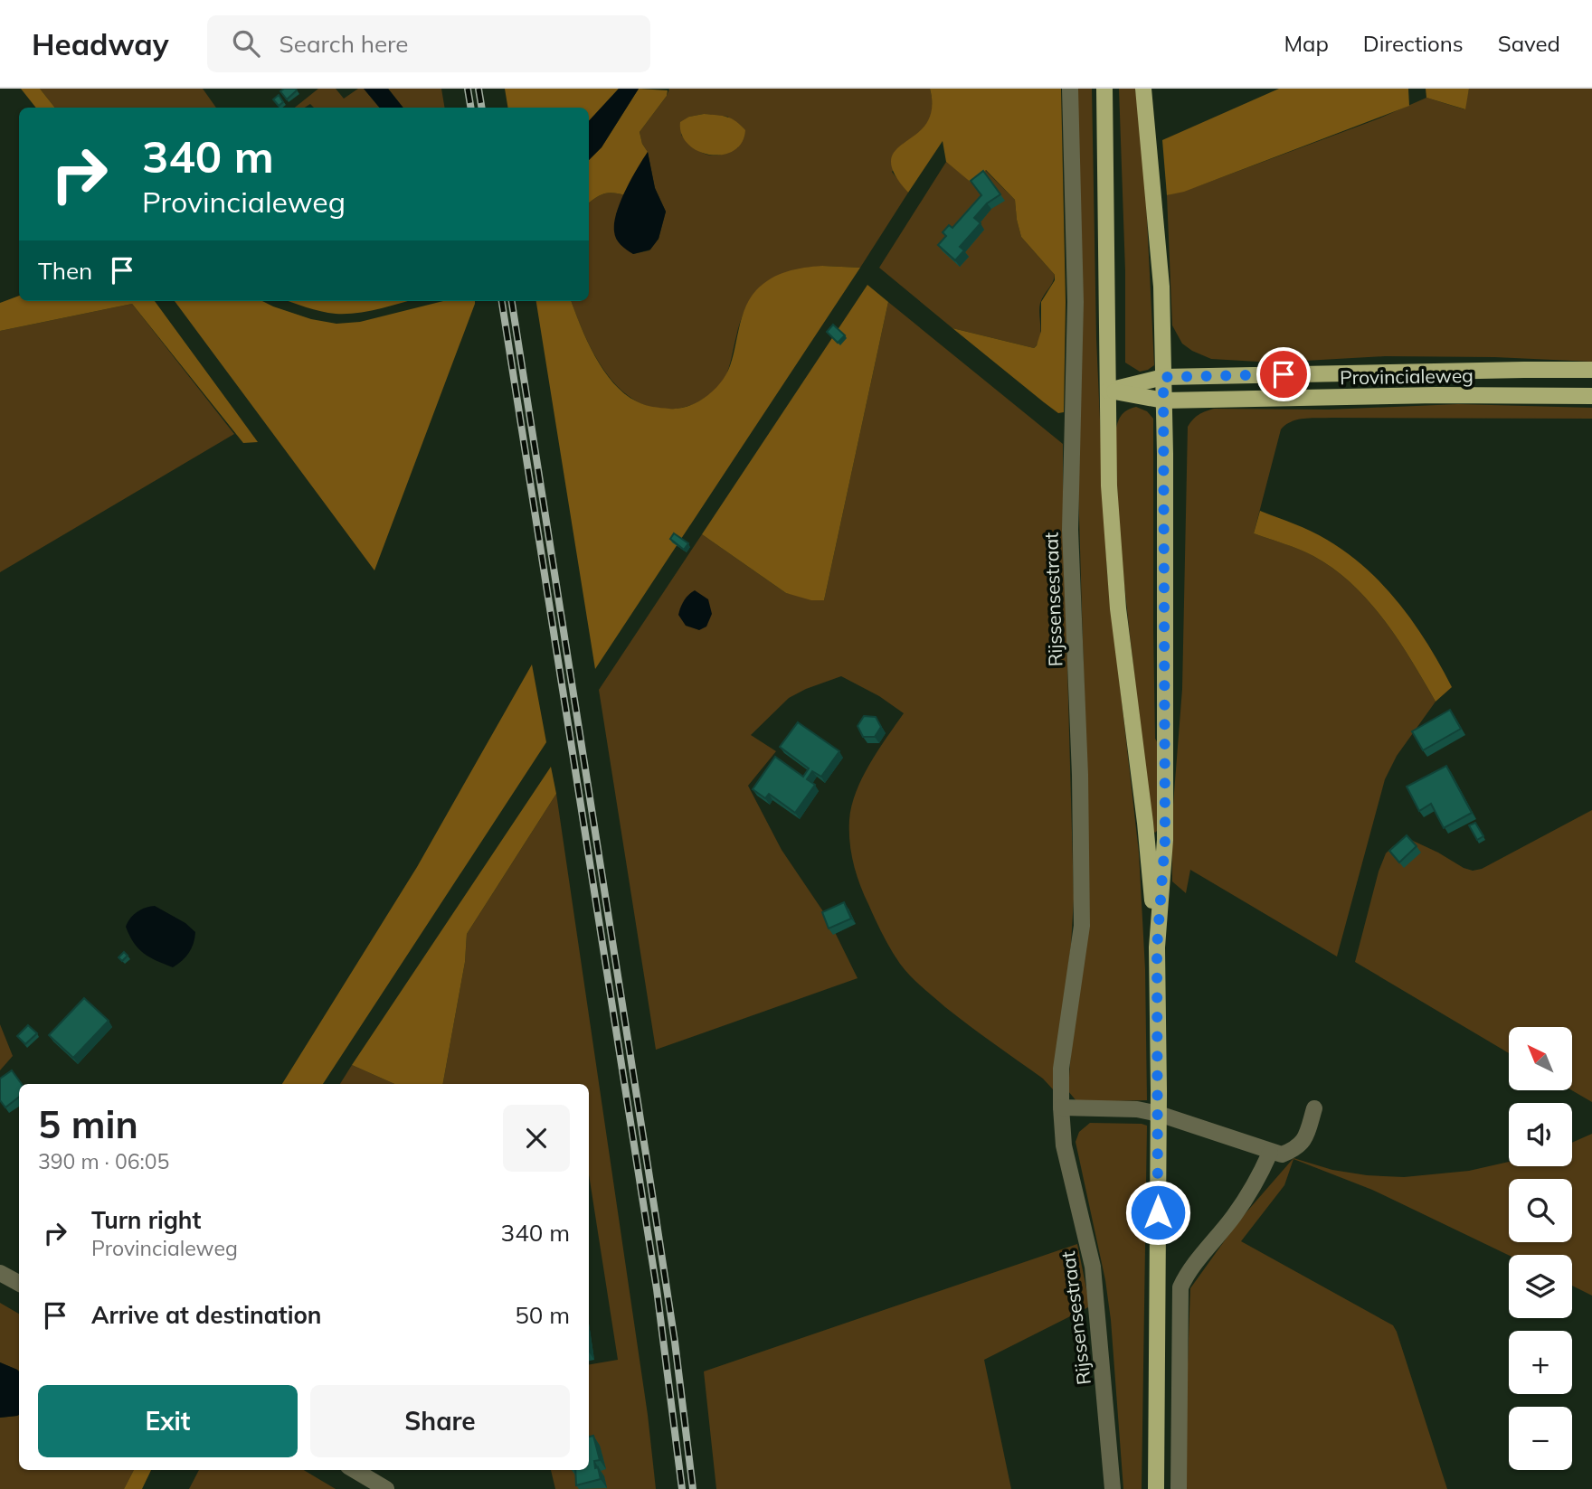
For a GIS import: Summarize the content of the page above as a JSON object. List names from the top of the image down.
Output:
{
  "streets": {
    "main road": ["Provincialeweg"],
    "street": ["Rijssensestraat"]
  },
  "north": "top left",
  "page": {
    "header": "Headway",
    "search": "Search here",
    "nav": ["Map", "Directions", "Saved"],
    "turn": ["340 m", "Provincialeweg"],
    "then": "Then",
    "map_buttons": ["+", "−"],
    "heading": ["5 min", "390 m · 06:05"],
    "list": [
      {
        "name": "Turn right",
        "note": "Provincialeweg",
        "value": "340 m"
      },
      {
        "name": "Arrive at destination",
        "value": "50 m"
      }
    ],
    "buttons": ["Exit", "Share"]
  }
}
